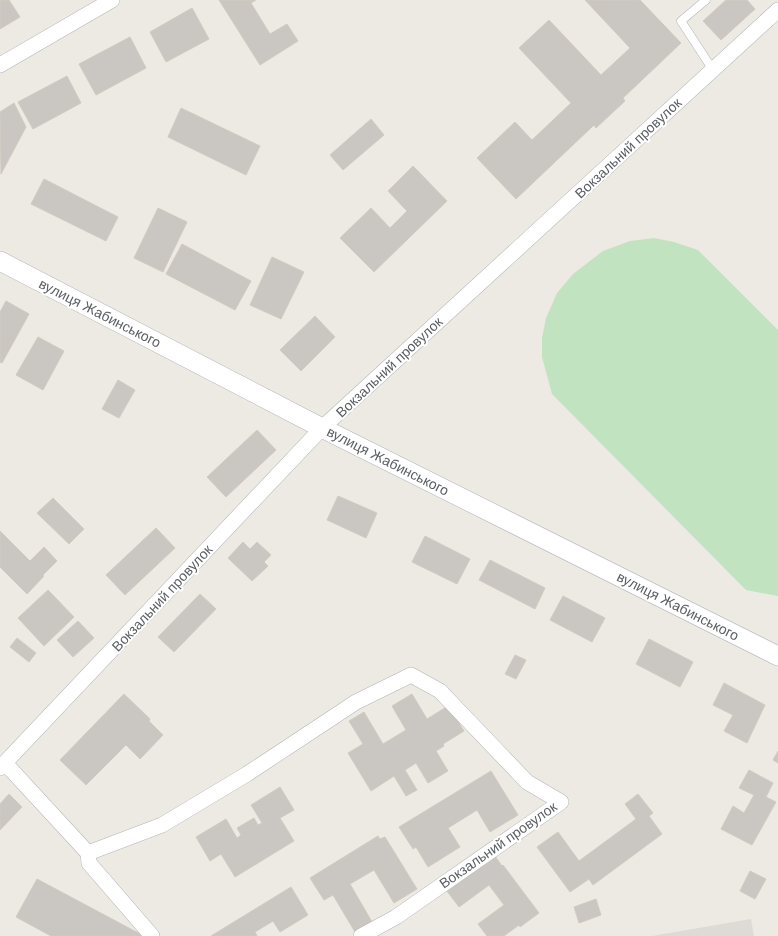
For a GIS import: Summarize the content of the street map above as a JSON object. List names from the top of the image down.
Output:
{
  "streets": {
    "street": ["Вокзальний провулок", "вулиця Жабинського"]
  },
  "crossings": [
    ["Вокзальний провулок", "вулиця Жабинського"]
  ]
}
